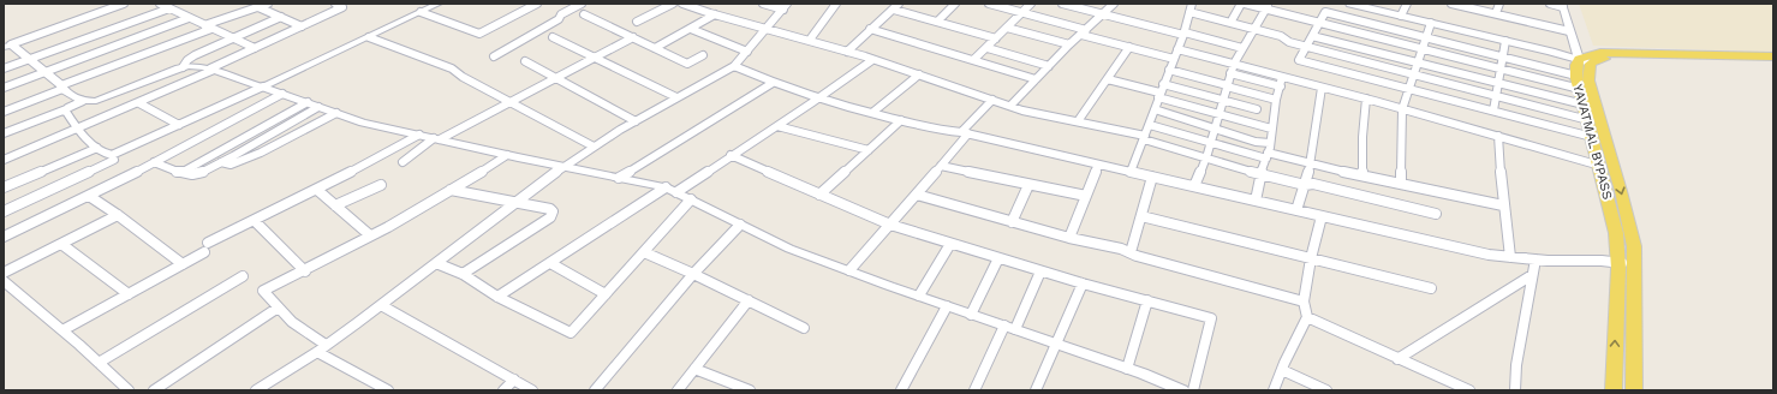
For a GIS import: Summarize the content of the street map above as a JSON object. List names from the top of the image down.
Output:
{
  "streets": {
    "main road": ["YAVATMAL BYPASS"]
  }
}
